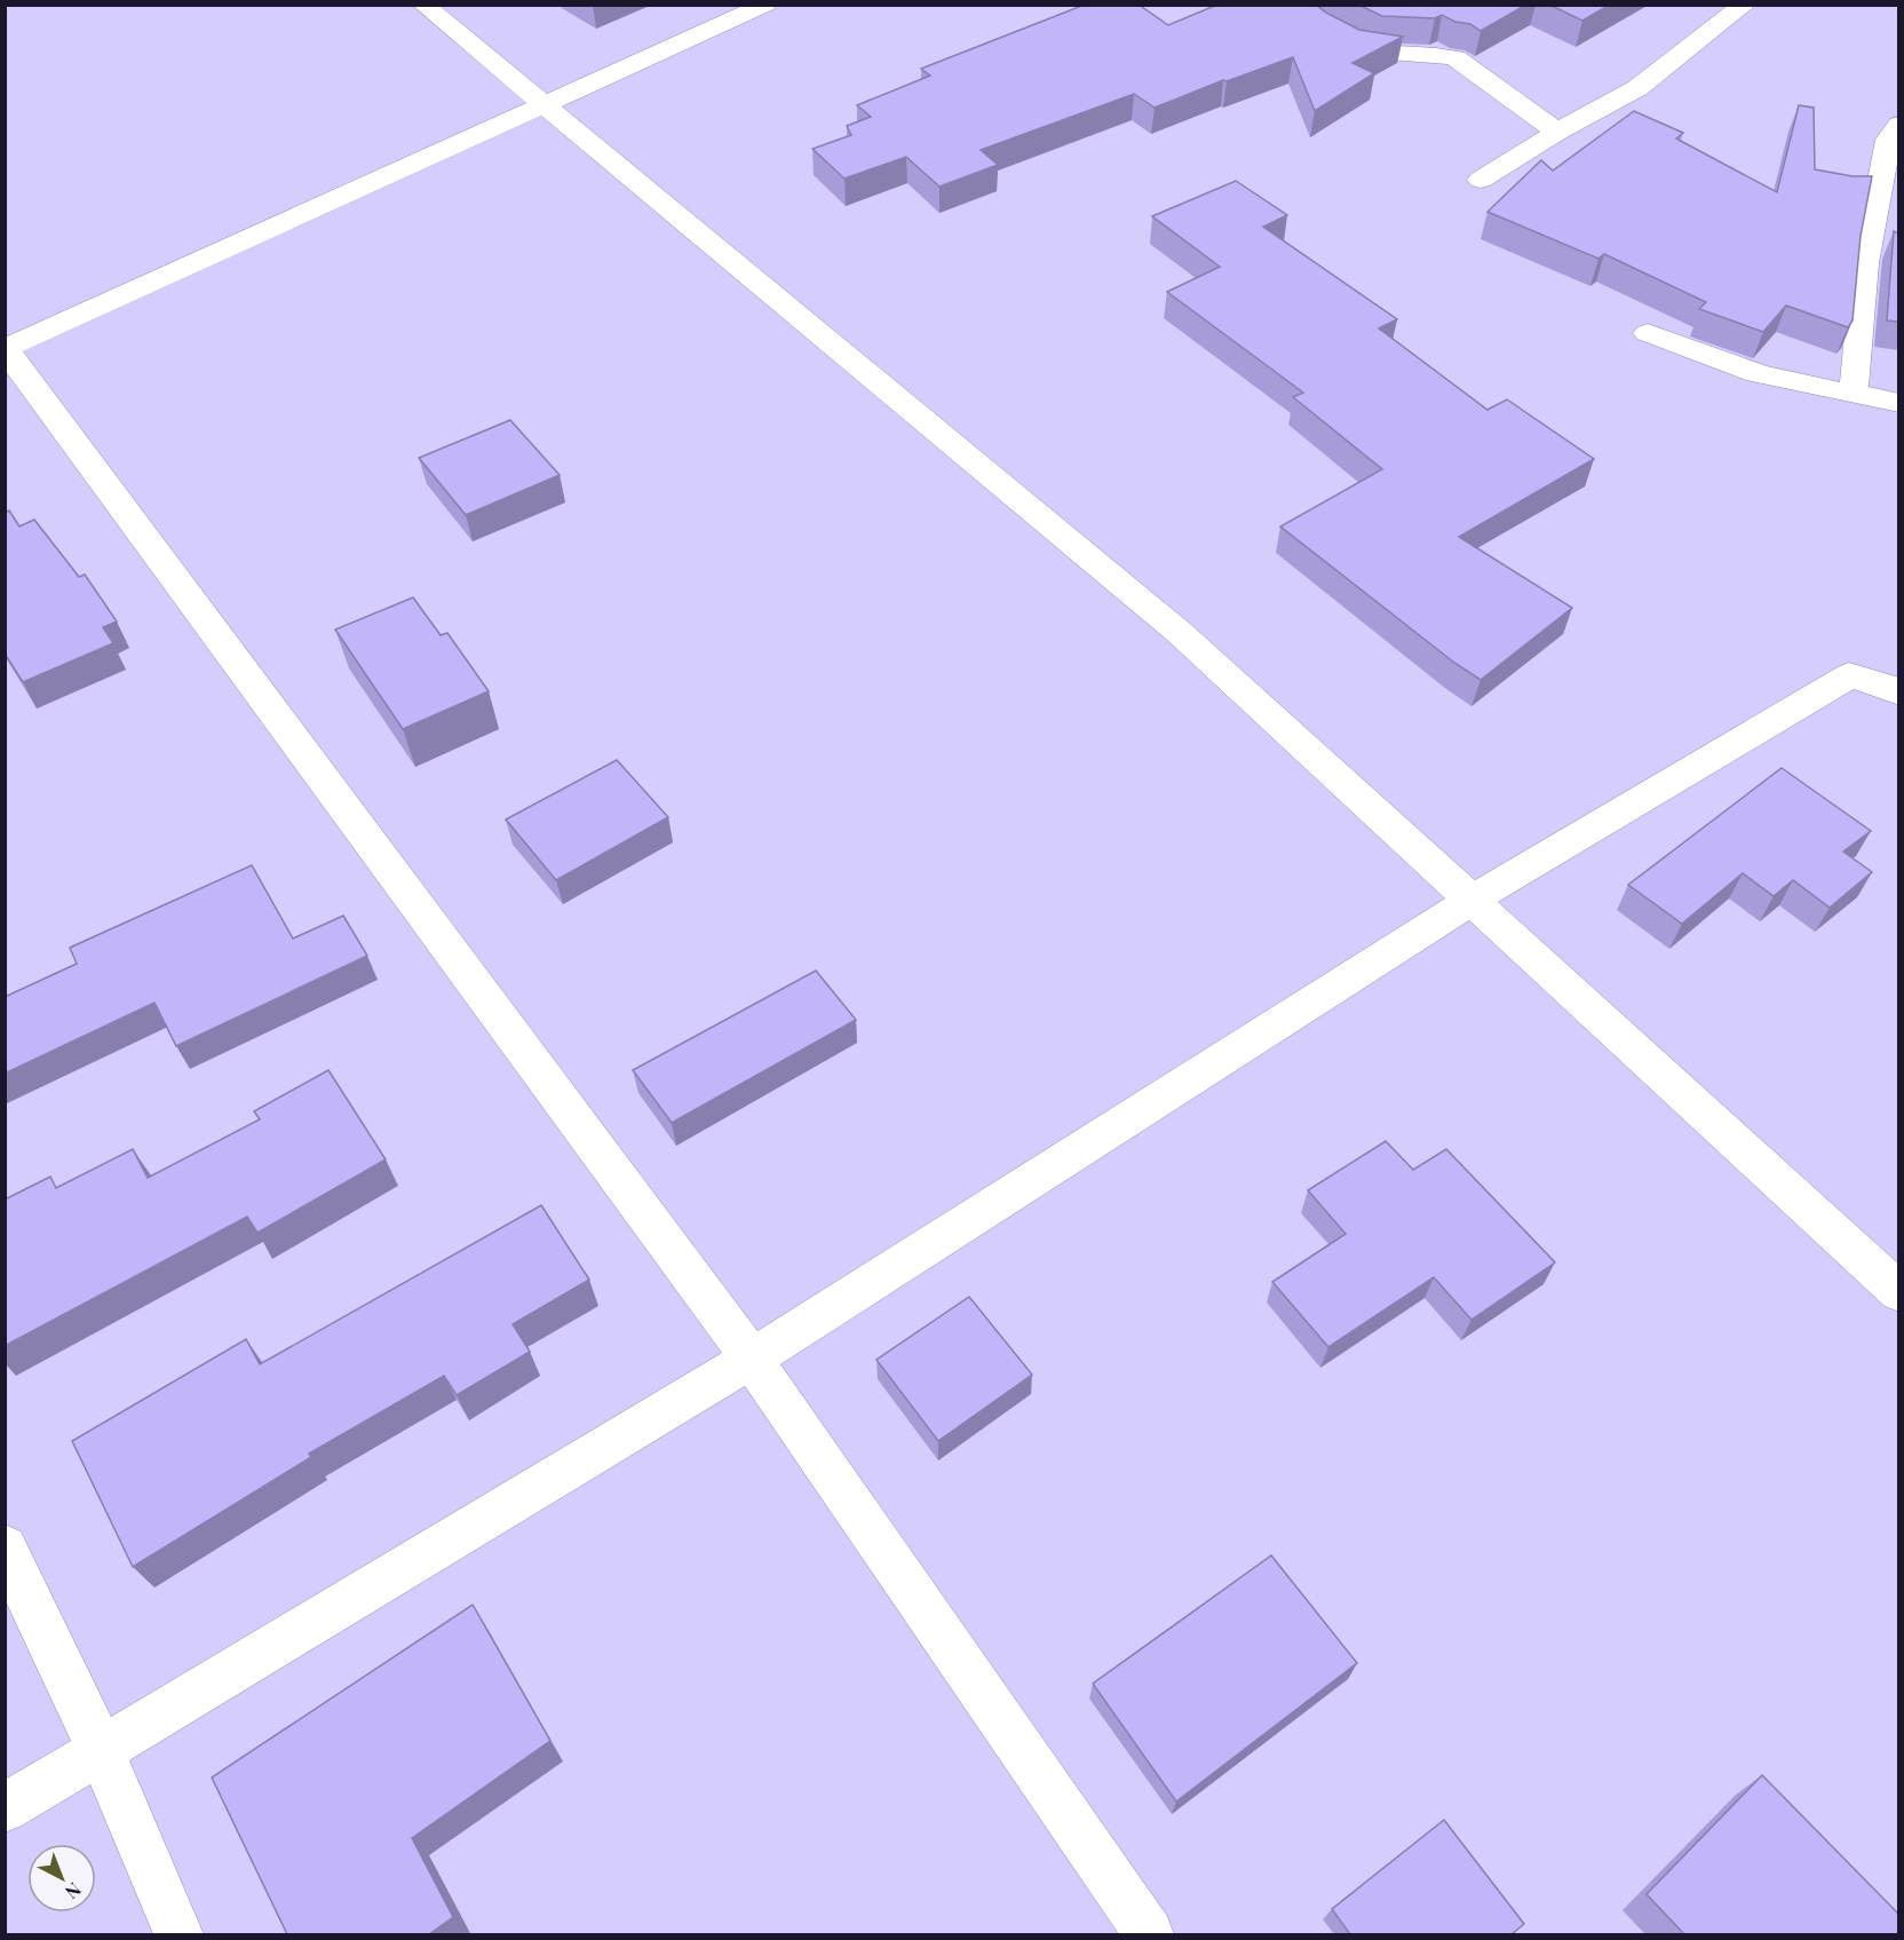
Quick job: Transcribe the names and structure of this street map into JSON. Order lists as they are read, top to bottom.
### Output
{
  "north": "bottom right"
}
